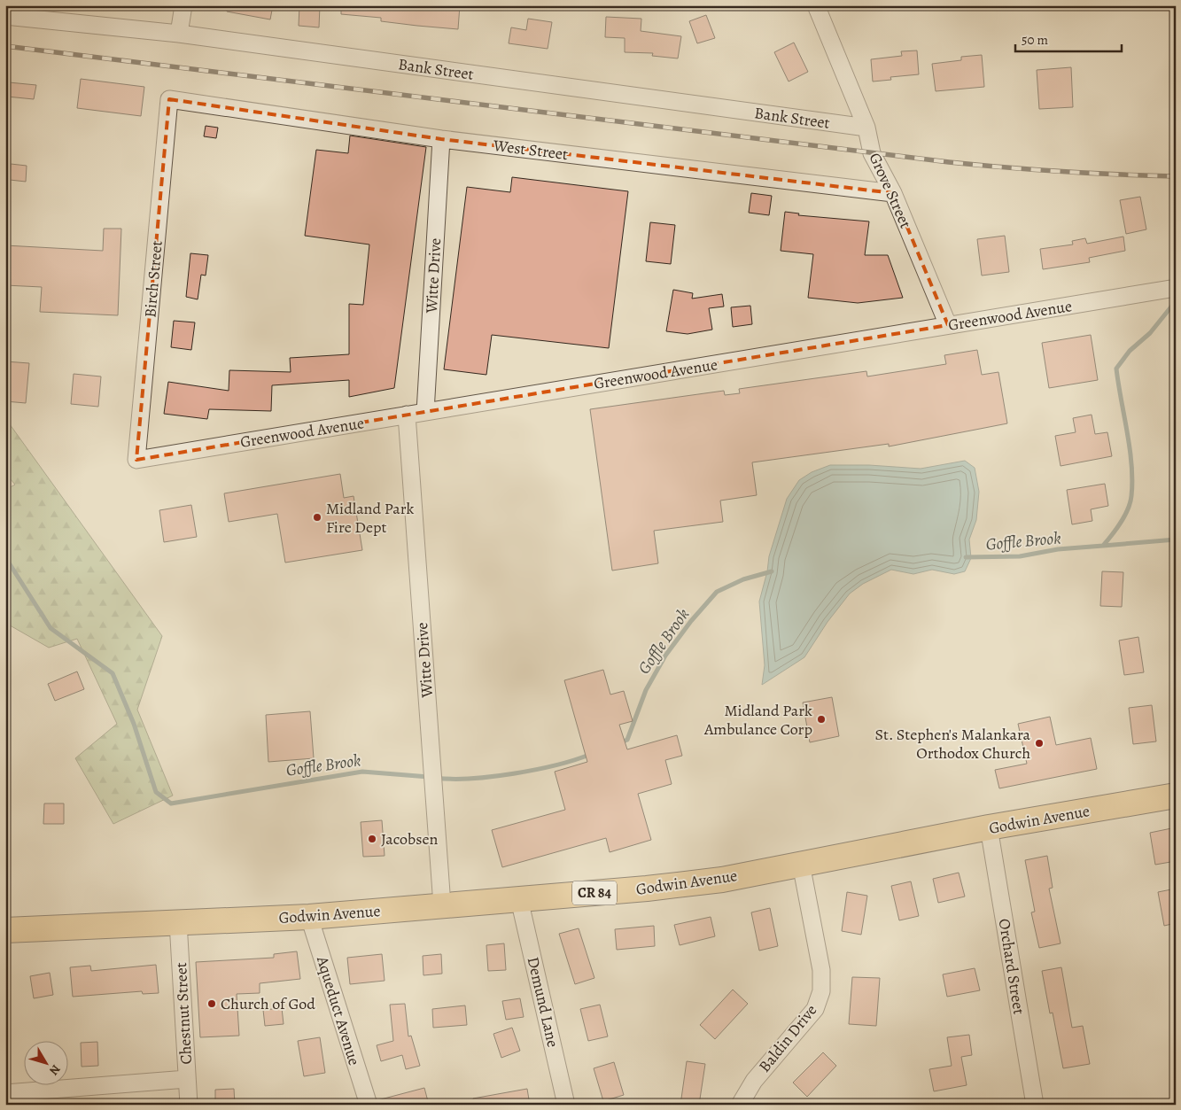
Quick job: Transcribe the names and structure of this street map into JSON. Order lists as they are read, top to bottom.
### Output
{
  "streets": {
    "main road": ["Godwin Avenue", "CR 84"],
    "street": [
      "Bank Street",
      "West Street",
      "Grove Street",
      "Witte Drive",
      "Birch Street",
      "Greenwood Avenue",
      "Orchard Street",
      "Demund Lane",
      "Aqueduct Avenue",
      "Chestnut Street",
      "Baldin Drive"
    ]
  },
  "crossings": [
    ["Bank Street", "Grove Street"],
    ["West Street", "Grove Street"],
    ["West Street", "Witte Drive"],
    ["West Street", "Birch Street"],
    ["Grove Street", "Greenwood Avenue"],
    ["Witte Drive", "Greenwood Avenue"],
    ["Witte Drive", "Godwin Avenue"],
    ["Birch Street", "Greenwood Avenue"],
    ["Godwin Avenue", "Orchard Street"],
    ["Godwin Avenue", "Demund Lane"],
    ["Godwin Avenue", "Aqueduct Avenue"],
    ["Godwin Avenue", "Chestnut Street"],
    ["Godwin Avenue", "Baldin Drive"]
  ],
  "water": ["Goffle Brook"],
  "places": [
    "Midland Park Fire Dept",
    "Midland Park Ambulance Corp",
    "St. Stephen's Malankara Orthodox Church",
    "Jacobsen",
    "Church of God"
  ],
  "scale_bar": "50 m",
  "north": "bottom right"
}
